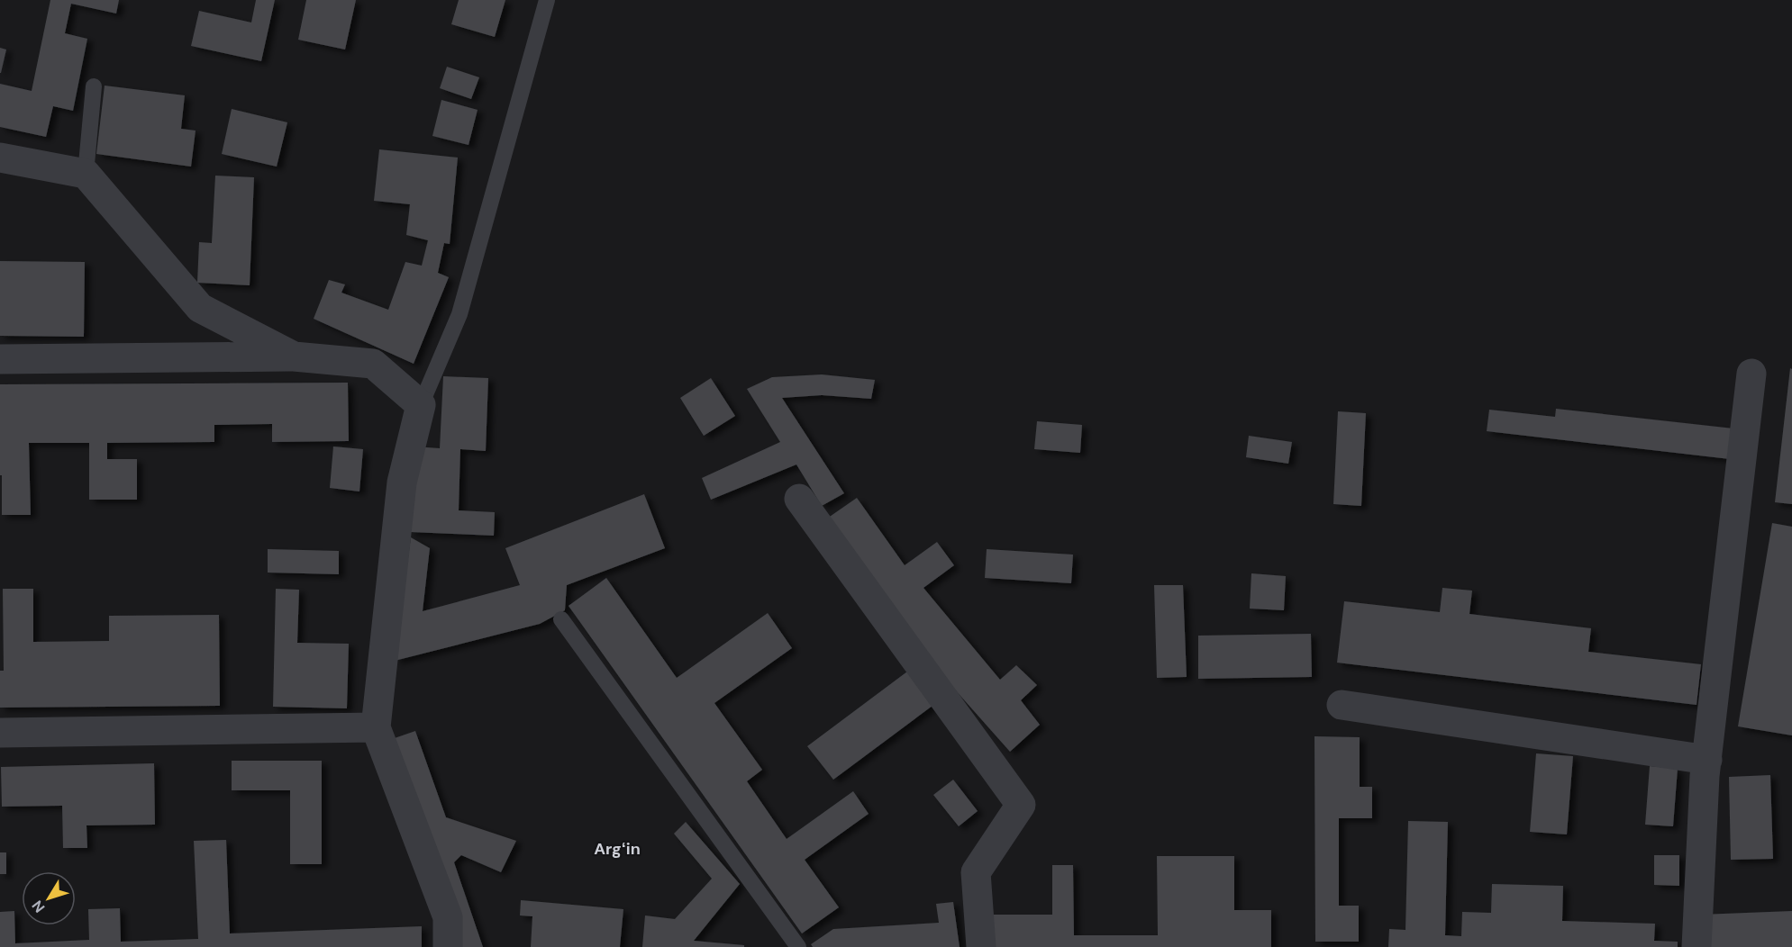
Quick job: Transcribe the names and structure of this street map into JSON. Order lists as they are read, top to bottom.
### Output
{
  "districts": ["Argʻin"],
  "north": "bottom left"
}
